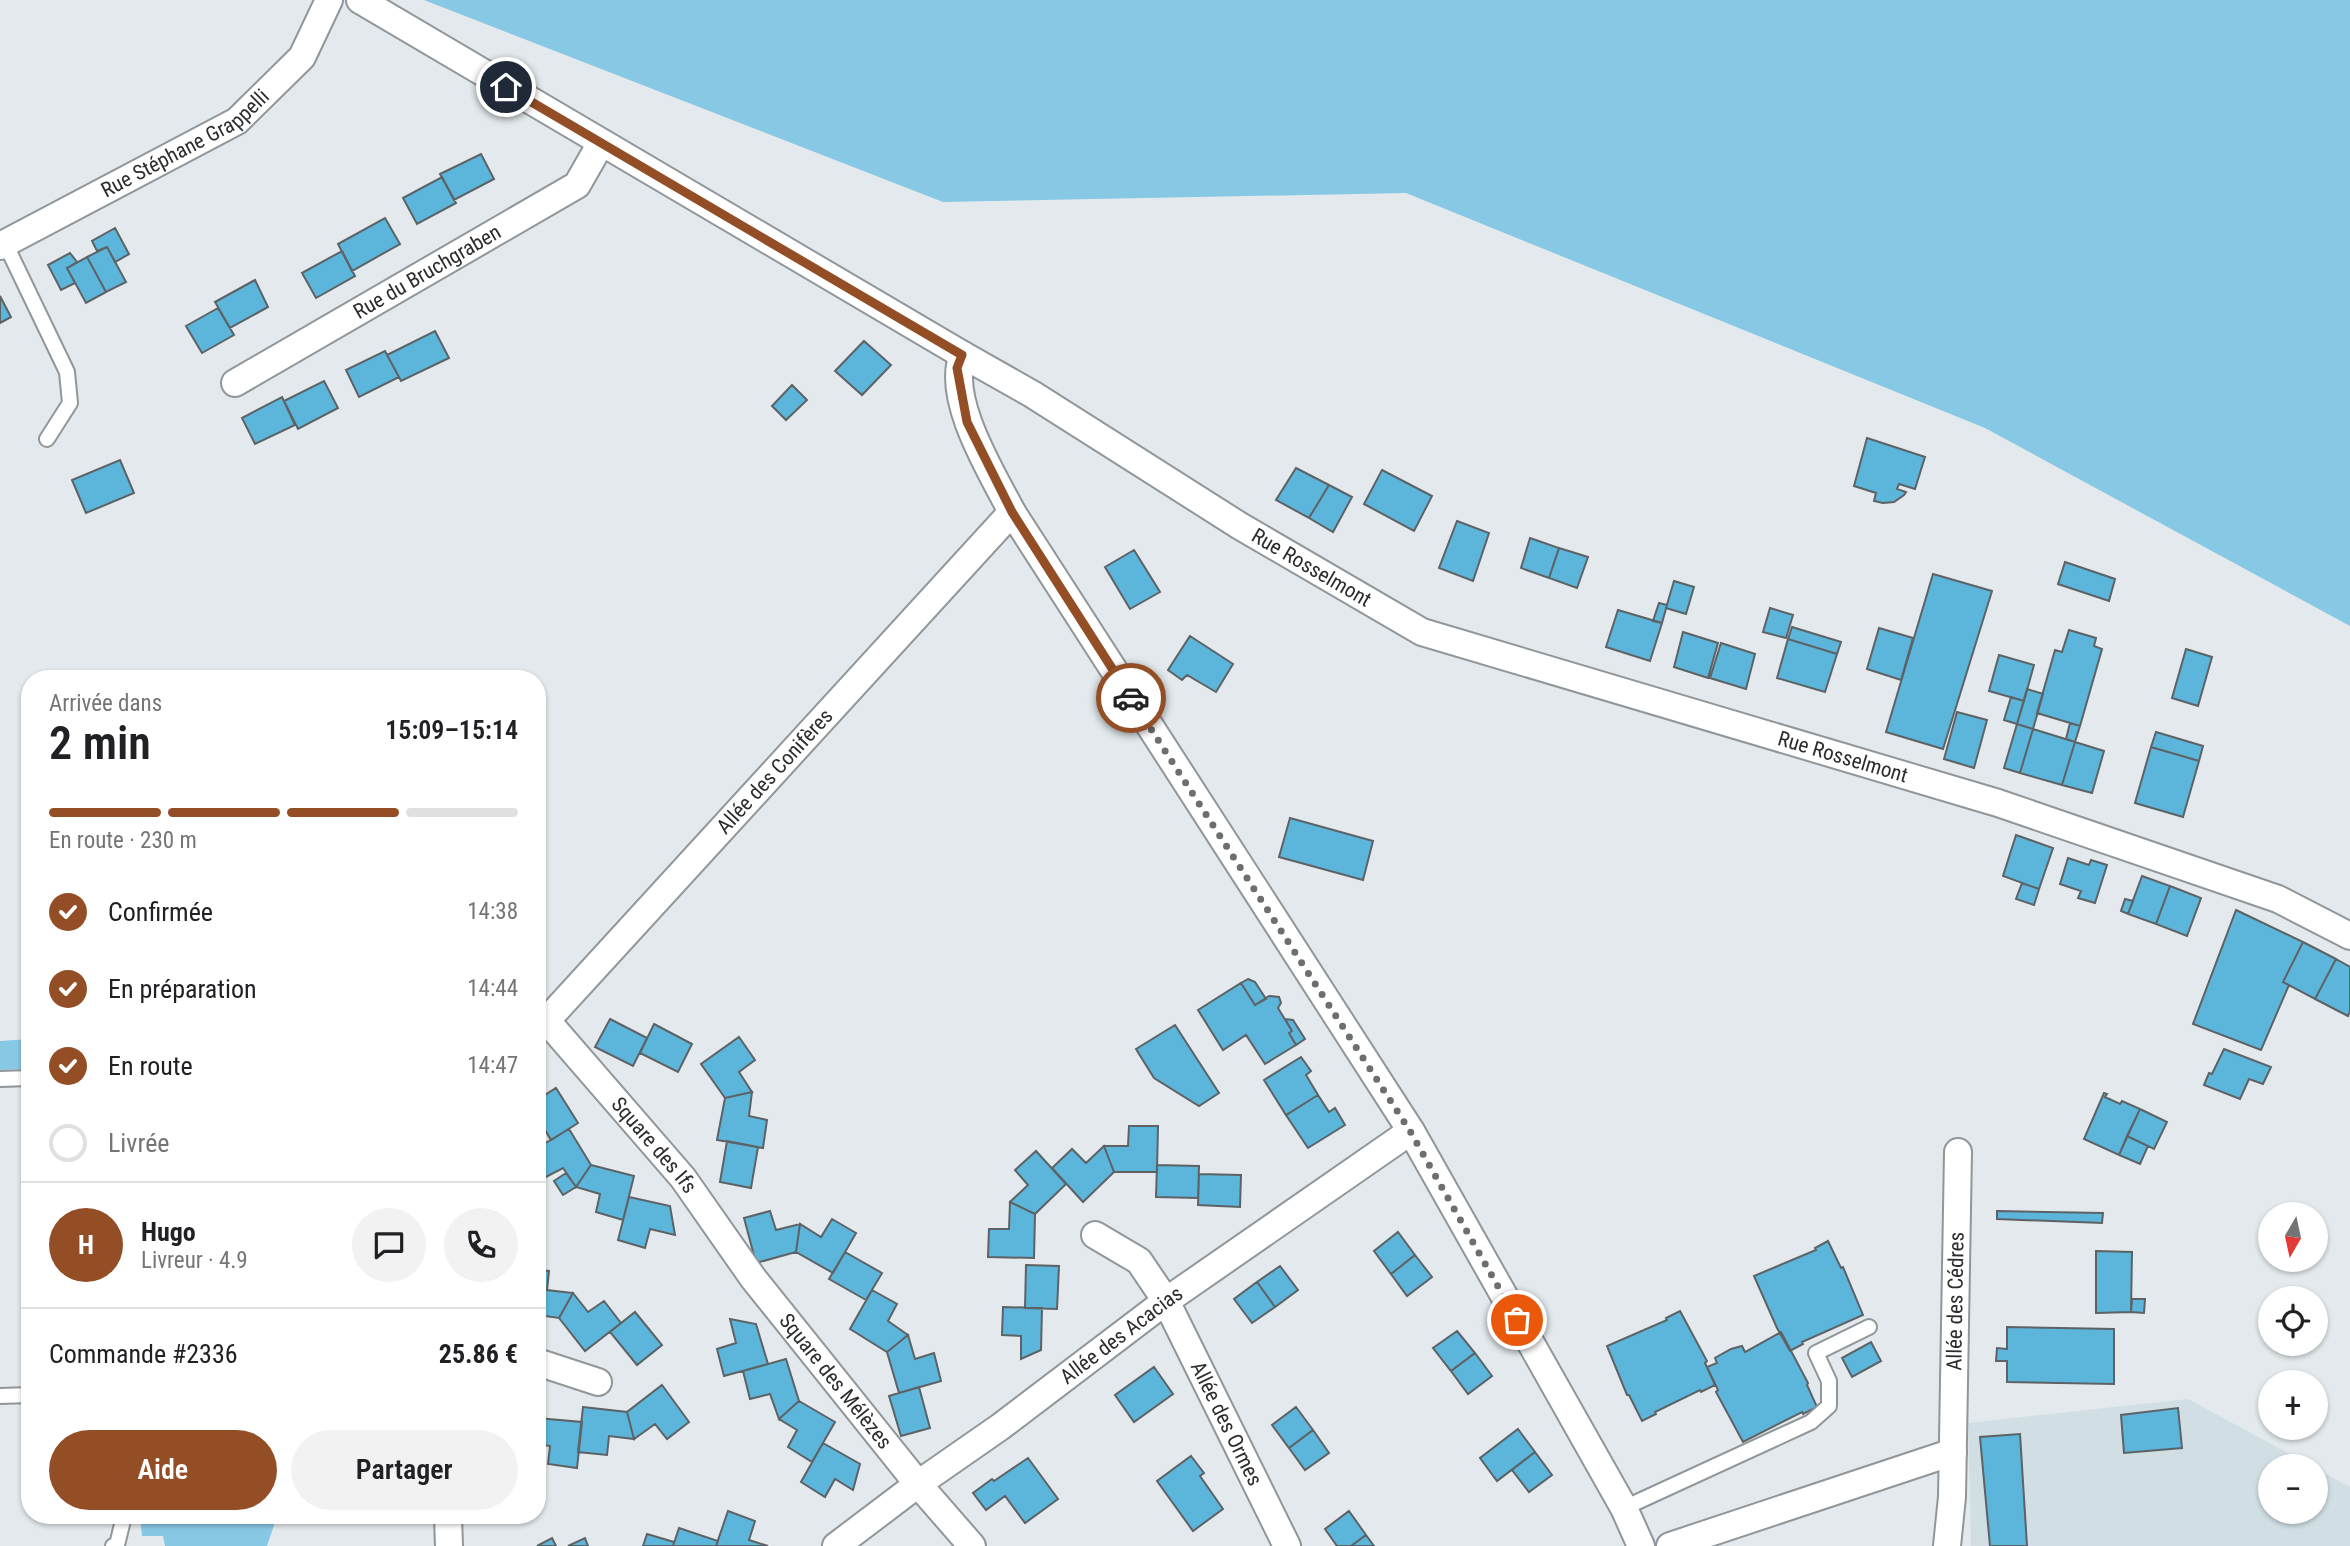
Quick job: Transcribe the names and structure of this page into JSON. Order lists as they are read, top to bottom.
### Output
{
  "streets": {
    "street": [
      "Rue Stéphane Grappelli",
      "Rue du Bruchgraben",
      "Rue Rosselmont",
      "Allée des Conifères",
      "Square des Ifs",
      "Allée des Cédres",
      "Allée des Acacias",
      "Square des Mélèzes",
      "Allée des Ormes"
    ]
  },
  "crossings": [
    ["Rue du Bruchgraben", "Rue Rosselmont"],
    ["Square des Ifs", "Square des Mélèzes"],
    ["Allée des Acacias", "Square des Mélèzes"],
    ["Allée des Acacias", "Allée des Ormes"]
  ],
  "north": "bottom",
  "page": {
    "heading": ["2 min", "Arrivée dans", "15:09–15:14"],
    "panel": [
      "Hugo",
      "Livreur · 4.9",
      "Commande #2336",
      "25.86 €"
    ],
    "bar": "En route · 230 m",
    "list": [
      ["Confirmée", "14:38"],
      ["En préparation", "14:44"],
      ["En route", "14:47"],
      "Livrée"
    ],
    "map_buttons": ["+", "−"],
    "round": "H",
    "buttons": ["Aide", "Partager"]
  }
}
